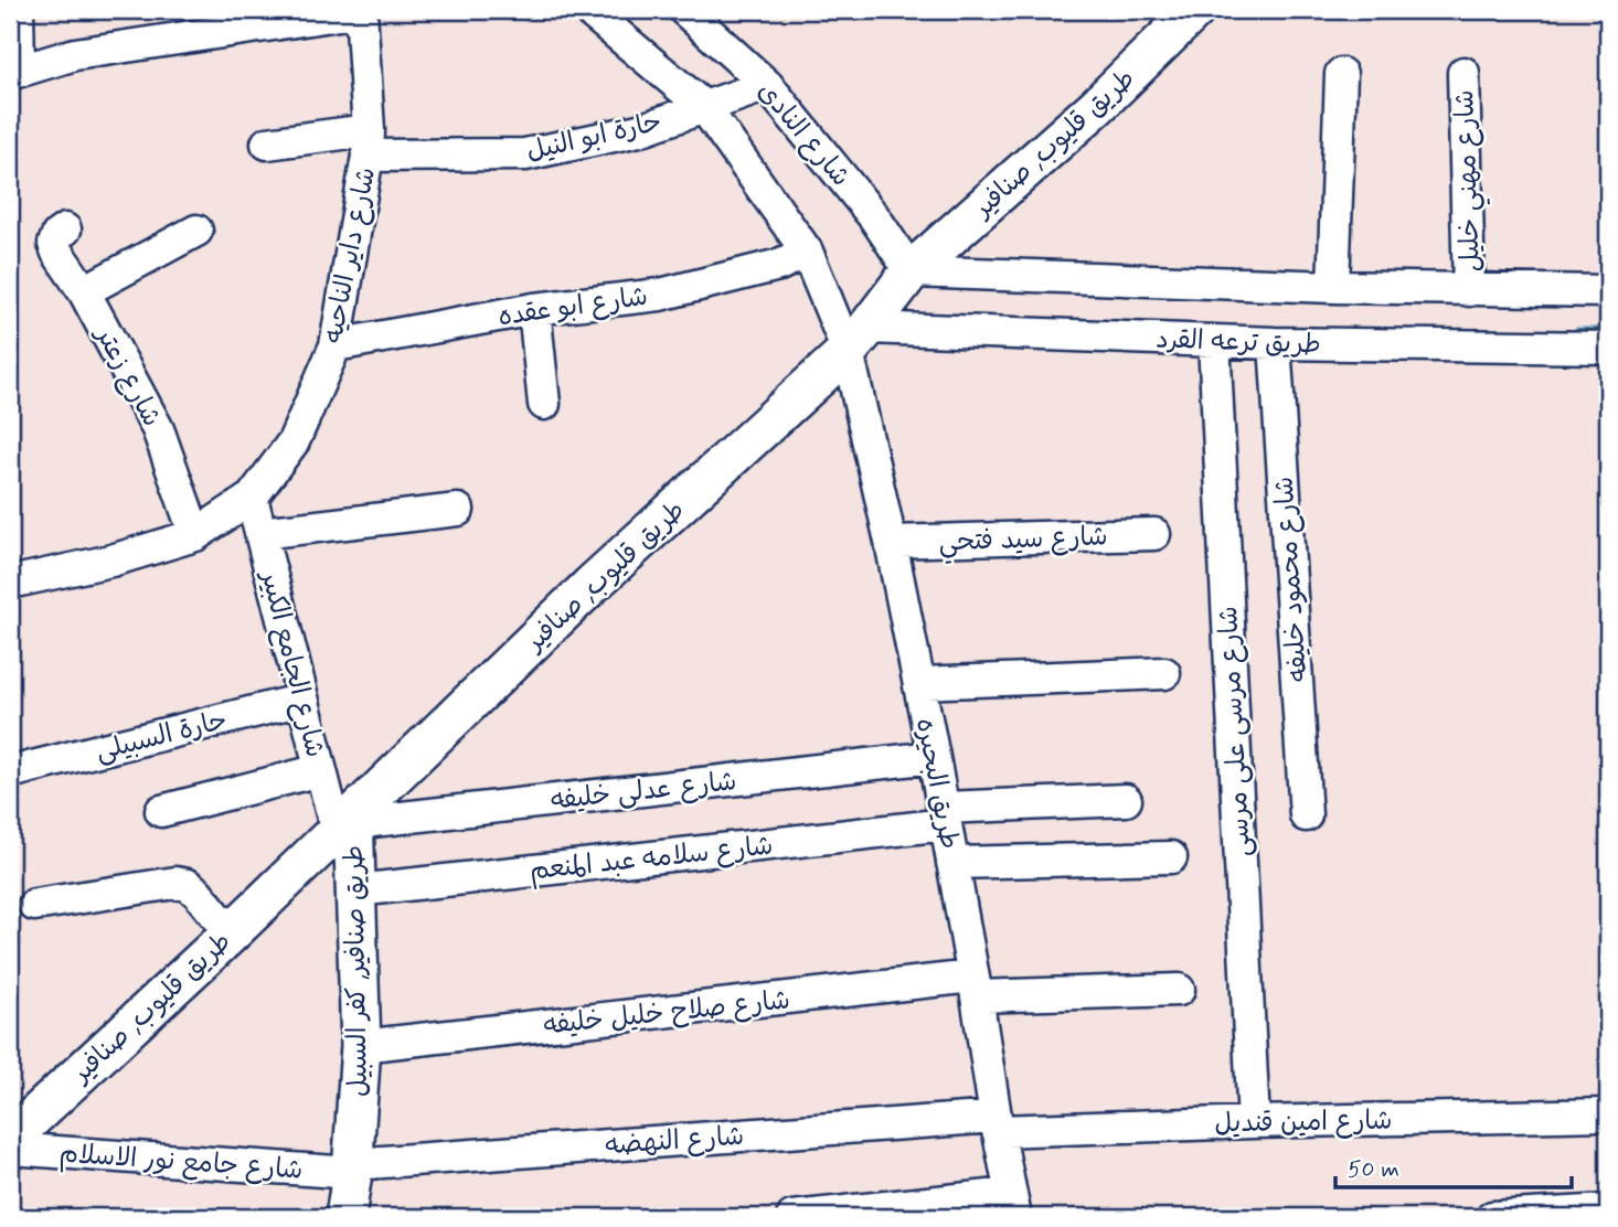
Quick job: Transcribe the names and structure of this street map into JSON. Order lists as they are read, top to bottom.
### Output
{
  "streets": {
    "street": [
      "شارع النادى",
      "حارة ابو النيل",
      "طريق قليوب, صنافير",
      "شارع مهني خليل",
      "شارع داير الناحيه",
      "شارع ابو عقده",
      "طريق ترعه القرد",
      "شارع زعتر",
      "شارع سيد فتحي",
      "شارع محمود خليفه",
      "شارع الجامع الكبير",
      "شارع مرسى على مرسى",
      "حارة السبيلى",
      "طريق البحيره",
      "شارع عدلى خليفه",
      "شارع سلامه عبد المنعم",
      "طريق صنافير, كفر السبيل",
      "شارع صلاح خليل خليفه",
      "شارع امين قنديل",
      "شارع النهضه",
      "شارع جامع نور الاسلام"
    ]
  },
  "crossings": [
    ["شارع النادى", "حارة ابو النيل"],
    ["شارع النادى", "طريق قليوب, صنافير"],
    ["حارة ابو النيل", "شارع داير الناحيه"],
    ["حارة ابو النيل", "طريق البحيره"],
    ["طريق قليوب, صنافير", "طريق ترعه القرد"],
    ["طريق قليوب, صنافير", "شارع الجامع الكبير"],
    ["طريق قليوب, صنافير", "طريق البحيره"],
    ["طريق قليوب, صنافير", "شارع عدلى خليفه"],
    ["طريق قليوب, صنافير", "طريق صنافير, كفر السبيل"],
    ["شارع داير الناحيه", "شارع ابو عقده"],
    ["شارع داير الناحيه", "شارع زعتر"],
    ["شارع داير الناحيه", "شارع الجامع الكبير"],
    ["شارع ابو عقده", "طريق البحيره"],
    ["طريق ترعه القرد", "شارع محمود خليفه"],
    ["طريق ترعه القرد", "شارع مرسى على مرسى"],
    ["طريق ترعه القرد", "طريق البحيره"],
    ["شارع سيد فتحي", "طريق البحيره"],
    ["شارع الجامع الكبير", "حارة السبيلى"],
    ["شارع الجامع الكبير", "شارع عدلى خليفه"],
    ["شارع الجامع الكبير", "طريق صنافير, كفر السبيل"],
    ["شارع مرسى على مرسى", "شارع امين قنديل"],
    ["طريق البحيره", "شارع عدلى خليفه"],
    ["طريق البحيره", "شارع سلامه عبد المنعم"],
    ["طريق البحيره", "شارع صلاح خليل خليفه"],
    ["طريق البحيره", "شارع امين قنديل"],
    ["طريق البحيره", "شارع النهضه"],
    ["شارع عدلى خليفه", "طريق صنافير, كفر السبيل"],
    ["شارع سلامه عبد المنعم", "طريق صنافير, كفر السبيل"],
    ["طريق صنافير, كفر السبيل", "شارع صلاح خليل خليفه"],
    ["طريق صنافير, كفر السبيل", "شارع النهضه"],
    ["طريق صنافير, كفر السبيل", "شارع جامع نور الاسلام"],
    ["شارع امين قنديل", "شارع النهضه"],
    ["شارع النهضه", "شارع جامع نور الاسلام"]
  ],
  "scale_bar": "50 m"
}
